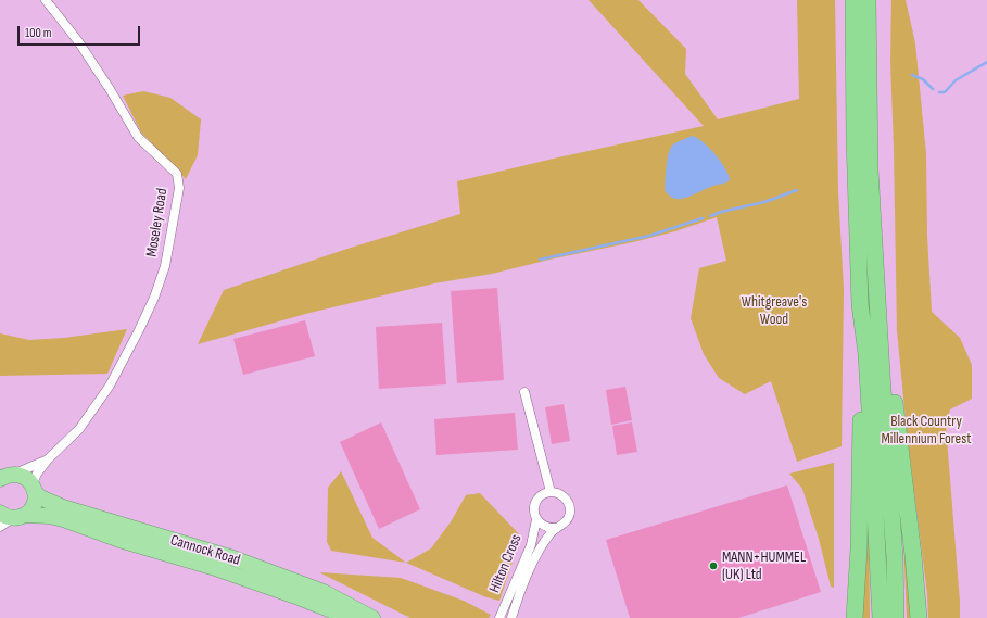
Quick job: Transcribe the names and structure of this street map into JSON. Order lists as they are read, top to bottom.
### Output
{
  "streets": {
    "highway": ["Cannock Road"],
    "street": ["Moseley Road", "Hilton Cross"]
  },
  "crossings": [
    ["Moseley Road", "Cannock Road"]
  ],
  "parks": ["Whitgreave's Wood", "Black Country Millennium Forest"],
  "places": ["MANN+HUMMEL (UK) Ltd"],
  "scale_bar": "100 m"
}
